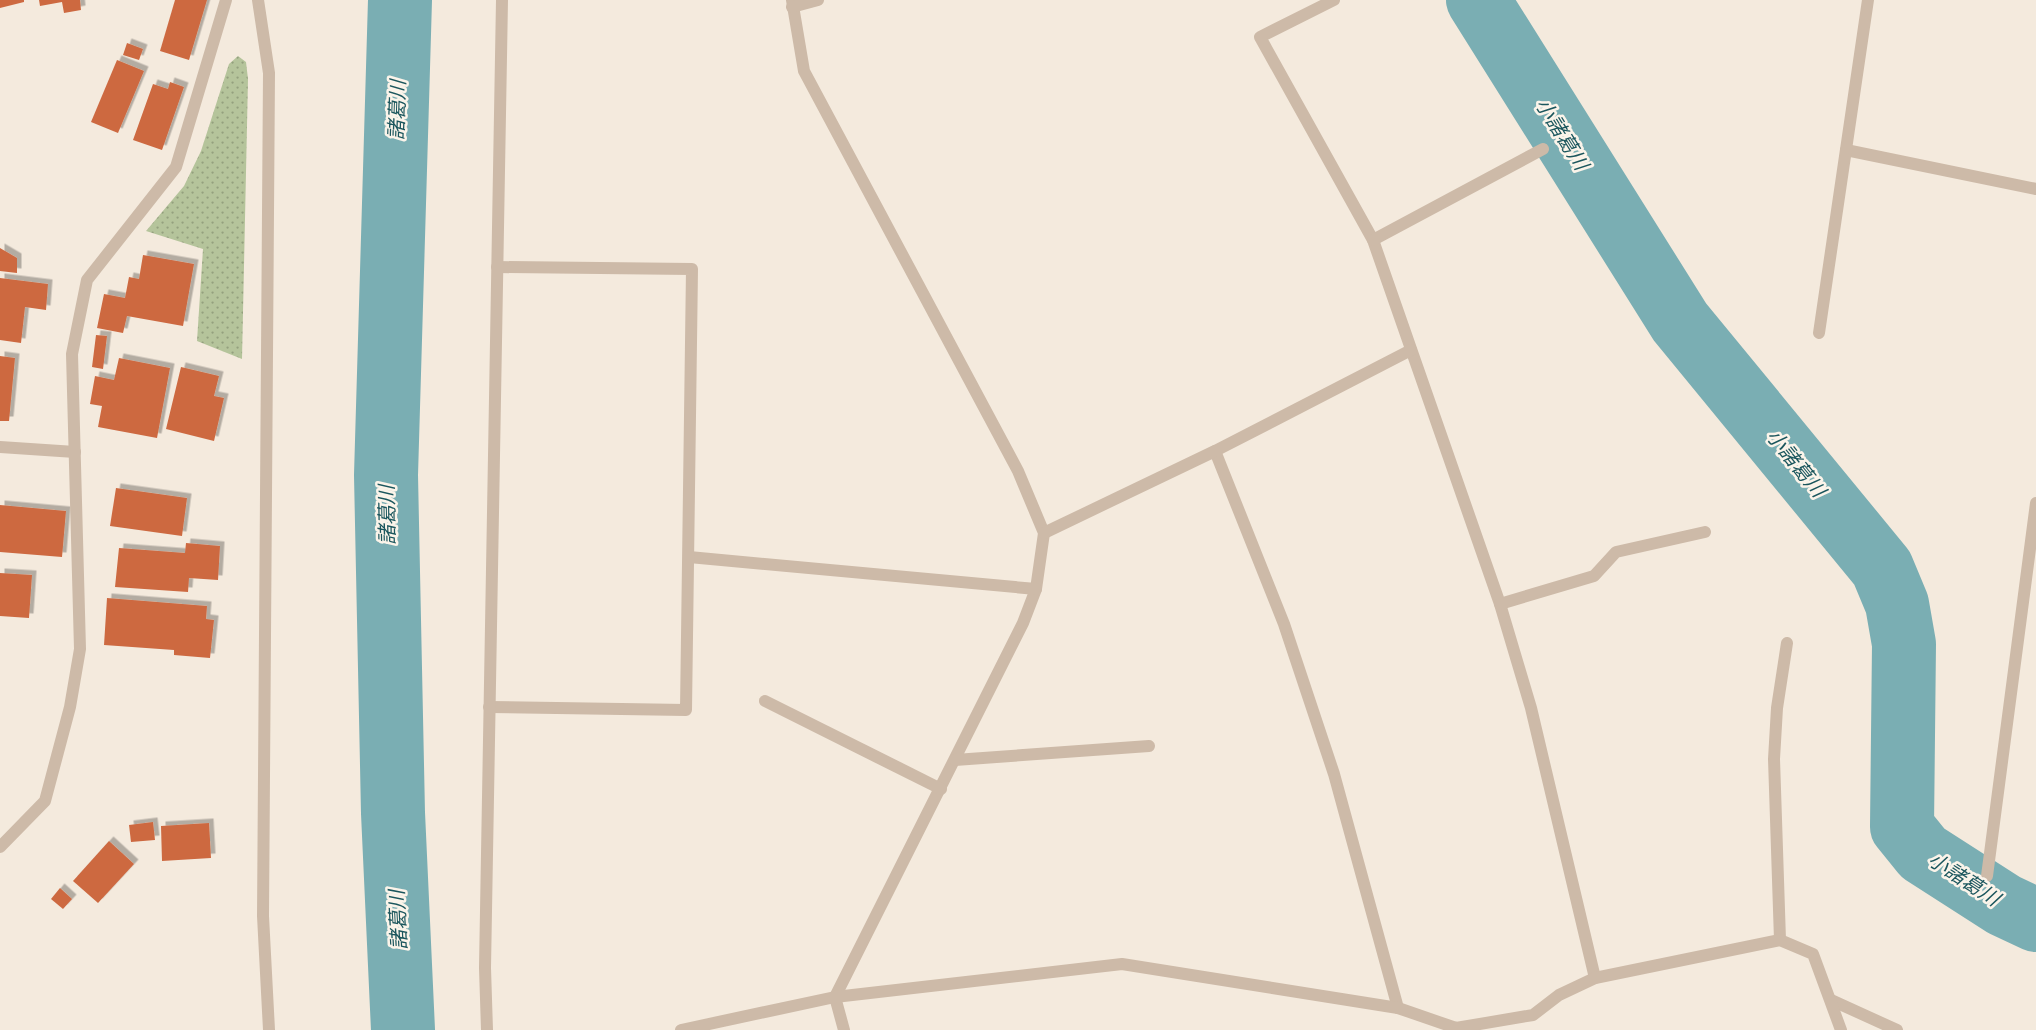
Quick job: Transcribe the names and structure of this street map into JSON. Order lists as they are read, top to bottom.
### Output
{
  "water": ["諸葛川", "小諸葛川"]
}
